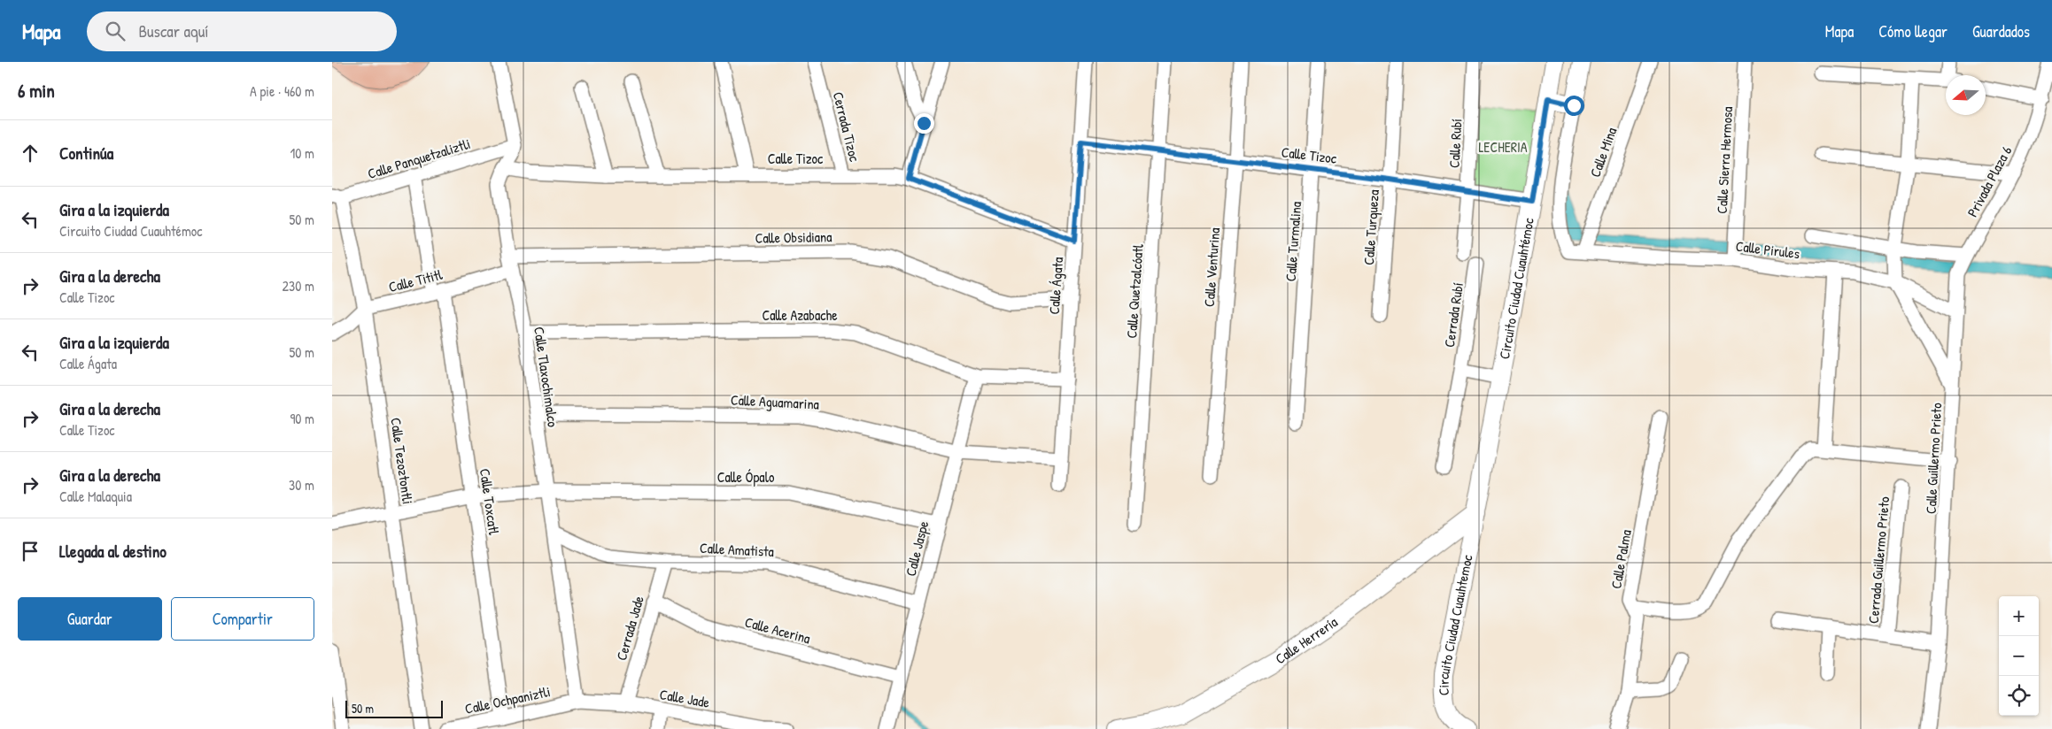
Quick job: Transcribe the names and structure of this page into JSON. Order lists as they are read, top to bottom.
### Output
{
  "streets": {
    "main road": ["Circuito Ciudad Cuauhtémoc", "Circuito Ciudad Cuauhtemoc", "Calle Herrería"],
    "street": [
      "Cerrada Tizoc",
      "Calle Rubí",
      "Calle Mina",
      "Calle Tizoc",
      "Calle Panquetzaliztli",
      "Calle Sierra Hermosa",
      "Privada Plaza 6",
      "Calle Turqueza",
      "Calle Obsidiana",
      "Calle Turmalina",
      "Calle Pirules",
      "Calle Venturina",
      "Calle Tititl",
      "Calle Ágata",
      "Calle Quetzalcóatl",
      "Calle Azabache",
      "Cerrada Rubí",
      "Calle Tlaxochimalco",
      "Calle Aguamarina",
      "Calle Guillermo Prieto",
      "Calle Tezoztontli",
      "Calle Ópalo",
      "Calle Toxcatl",
      "Calle Jaspe",
      "Calle Amatista",
      "Calle Palma",
      "Cerrada Guillermo Prieto",
      "Cerrada Jade",
      "Calle Acerina",
      "Calle Jade",
      "Calle Ochpaniztli"
    ]
  },
  "crossings": [
    ["Cerrada Tizoc", "Calle Tizoc"],
    ["Calle Rubí", "Calle Tizoc"],
    ["Calle Mina", "Calle Pirules"],
    ["Calle Tizoc", "Calle Turqueza"],
    ["Calle Tizoc", "Calle Turmalina"],
    ["Calle Tizoc", "Calle Venturina"],
    ["Calle Tizoc", "Calle Ágata"],
    ["Calle Tizoc", "Circuito Ciudad Cuauhtémoc"],
    ["Calle Tizoc", "Calle Quetzalcóatl"],
    ["Calle Tizoc", "Calle Tlaxochimalco"],
    ["Calle Panquetzaliztli", "Calle Tlaxochimalco"],
    ["Calle Panquetzaliztli", "Calle Tezoztontli"],
    ["Calle Panquetzaliztli", "Calle Toxcatl"],
    ["Calle Sierra Hermosa", "Calle Pirules"],
    ["Privada Plaza 6", "Calle Guillermo Prieto"],
    ["Calle Obsidiana", "Calle Tititl"],
    ["Calle Obsidiana", "Calle Ágata"],
    ["Calle Obsidiana", "Calle Tlaxochimalco"],
    ["Calle Pirules", "Calle Guillermo Prieto"],
    ["Calle Tititl", "Calle Tlaxochimalco"],
    ["Calle Tititl", "Calle Tezoztontli"],
    ["Calle Tititl", "Calle Toxcatl"],
    ["Calle Ágata", "Calle Azabache"],
    ["Calle Ágata", "Calle Aguamarina"],
    ["Circuito Ciudad Cuauhtémoc", "Circuito Ciudad Cuauhtemoc"],
    ["Circuito Ciudad Cuauhtémoc", "Calle Herrería"],
    ["Calle Azabache", "Calle Tlaxochimalco"],
    ["Calle Azabache", "Calle Jaspe"],
    ["Calle Tlaxochimalco", "Calle Aguamarina"],
    ["Calle Tlaxochimalco", "Calle Ópalo"],
    ["Calle Tlaxochimalco", "Calle Amatista"],
    ["Calle Tlaxochimalco", "Calle Jade"],
    ["Calle Tlaxochimalco", "Calle Ochpaniztli"],
    ["Calle Aguamarina", "Calle Jaspe"],
    ["Calle Tezoztontli", "Calle Ópalo"],
    ["Calle Ópalo", "Calle Toxcatl"],
    ["Calle Ópalo", "Calle Jaspe"],
    ["Calle Toxcatl", "Calle Ochpaniztli"],
    ["Calle Jaspe", "Calle Amatista"],
    ["Calle Jaspe", "Calle Acerina"],
    ["Calle Amatista", "Cerrada Jade"],
    ["Circuito Ciudad Cuauhtemoc", "Calle Herrería"],
    ["Cerrada Jade", "Calle Acerina"],
    ["Cerrada Jade", "Calle Jade"],
    ["Calle Jade", "Calle Ochpaniztli"]
  ],
  "parks": ["LECHERIA"],
  "scale_bar": "50 m",
  "north": "left",
  "page": {
    "header": "Mapa",
    "search": "Buscar aquí",
    "nav": ["Mapa", "Cómo llegar", "Guardados"],
    "heading": ["6 min", "A pie · 460 m"],
    "list": [
      ["Continúa", "10 m"],
      ["Gira a la izquierda", "Circuito Ciudad Cuauhtémoc", "50 m"],
      ["Gira a la derecha", "Calle Tizoc", "230 m"],
      ["Gira a la izquierda", "Calle Ágata", "50 m"],
      ["Gira a la derecha", "Calle Tizoc", "90 m"],
      ["Gira a la derecha", "Calle Malaquia", "30 m"],
      "Llegada al destino"
    ],
    "buttons": ["Guardar", "Compartir"],
    "map_buttons": ["+", "−"],
    "scale": "50 m"
  }
}
